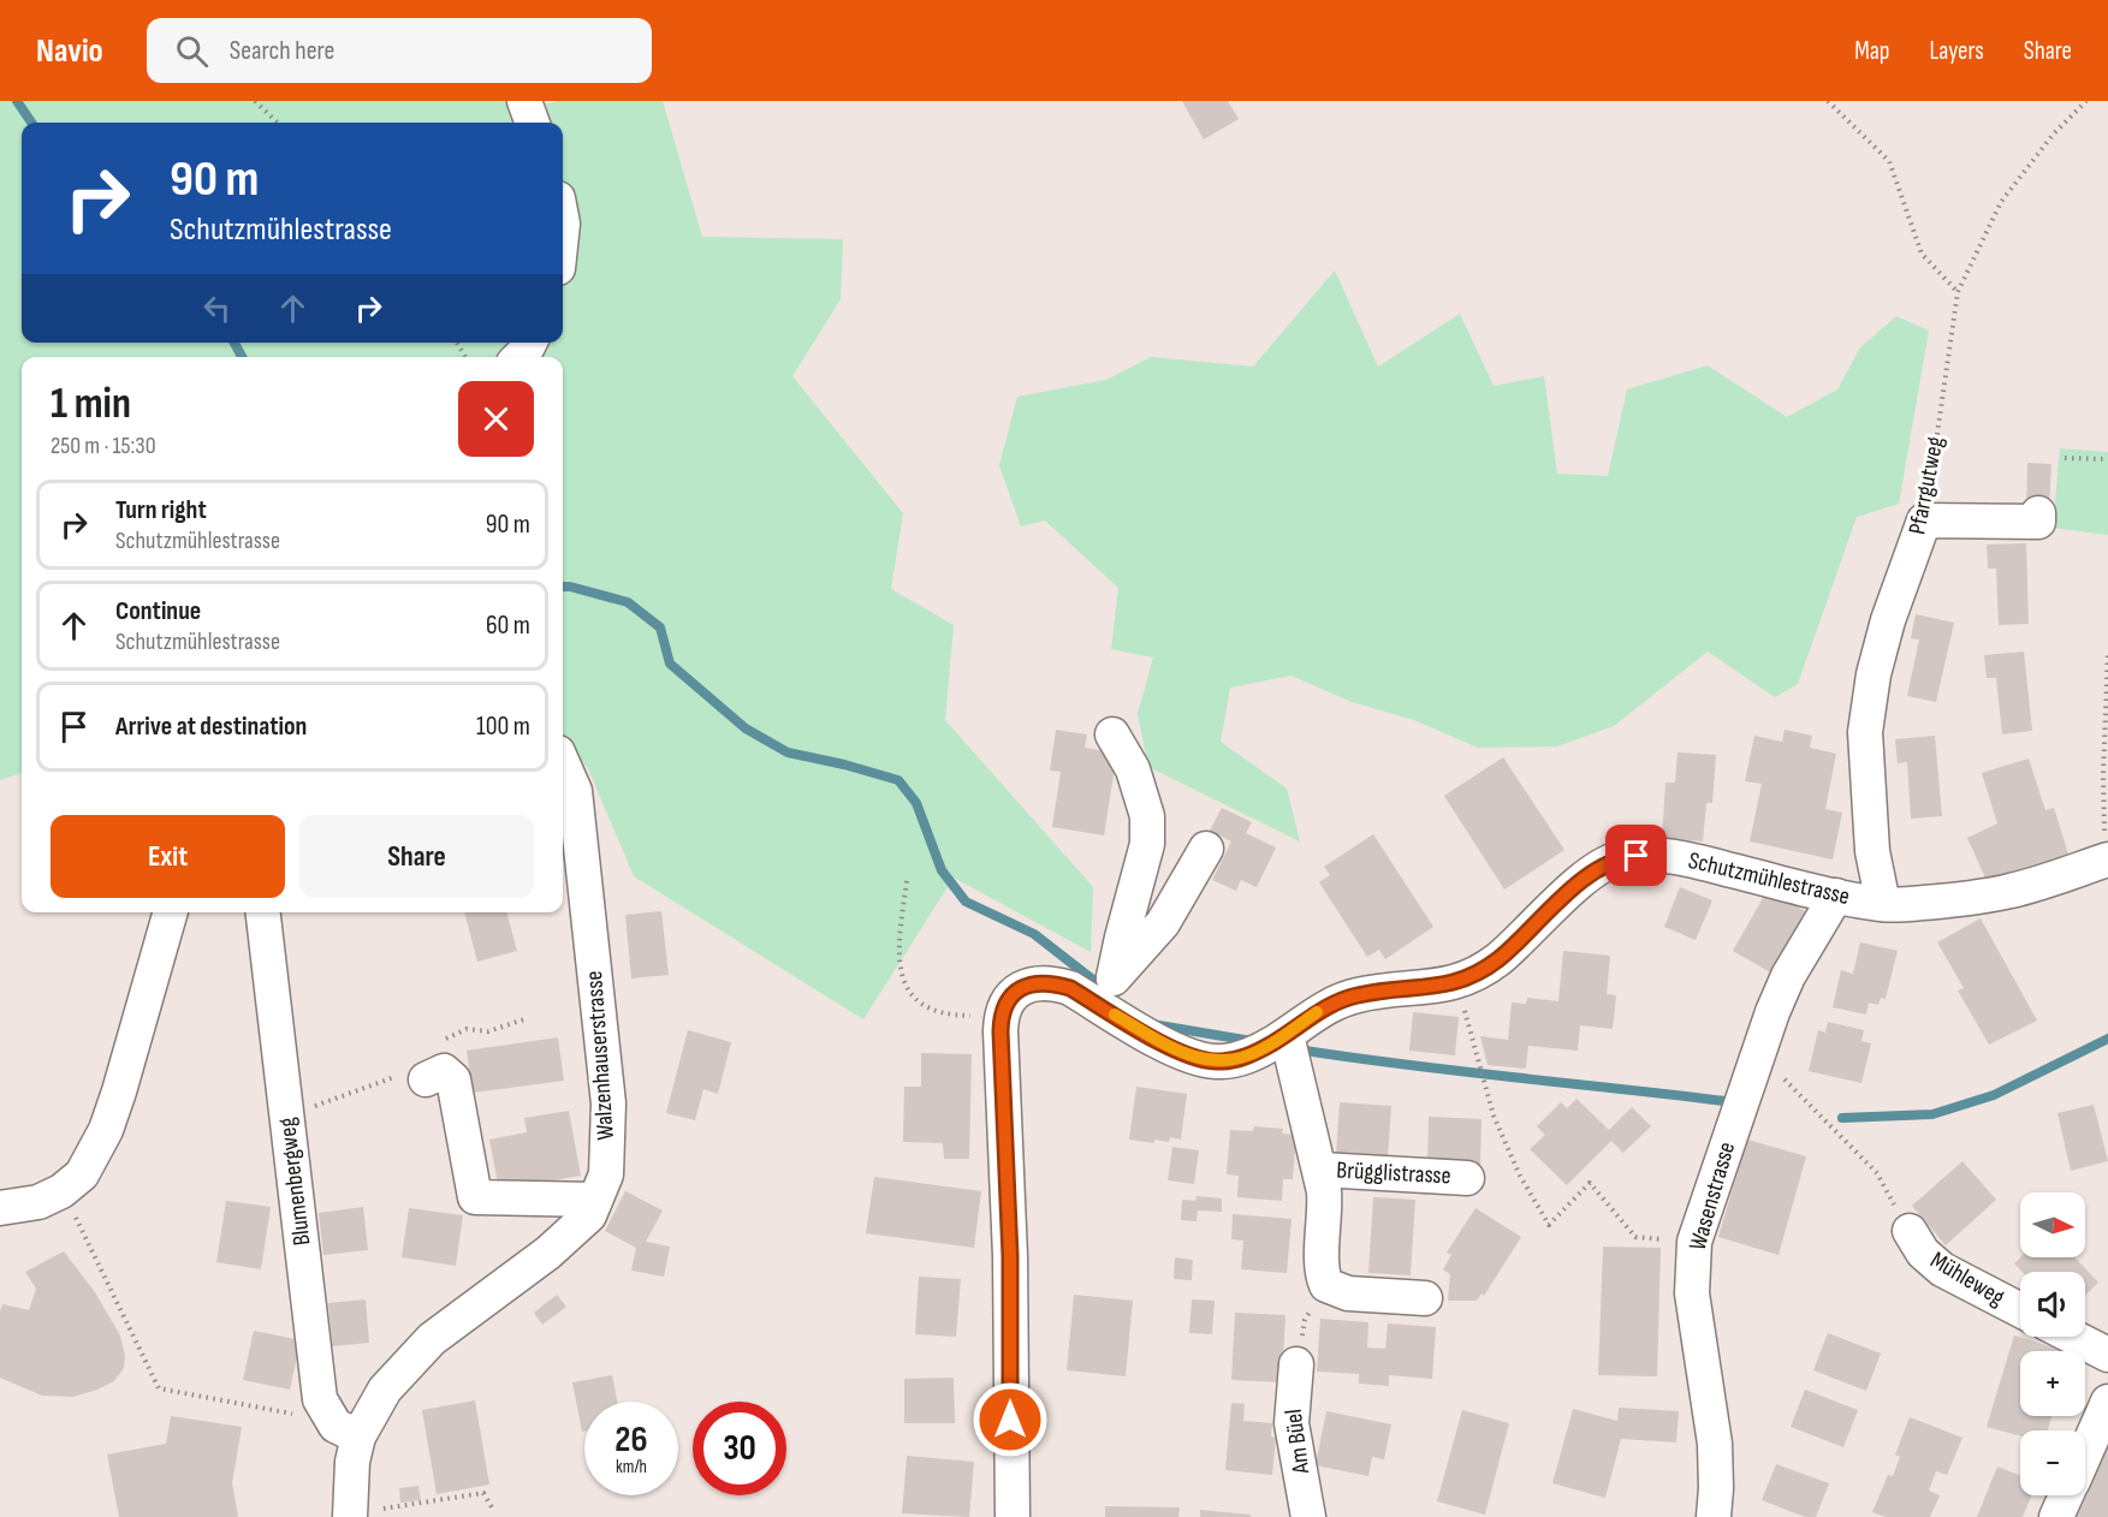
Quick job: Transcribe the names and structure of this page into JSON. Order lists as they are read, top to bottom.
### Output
{
  "streets": {
    "street": [
      "Pfarrgutweg",
      "Schutzmühlestrasse",
      "Walzenhauserstrasse",
      "Brügglistrasse",
      "Blumenbergweg",
      "Wasenstrasse",
      "Mühleweg",
      "Am Büel"
    ]
  },
  "crossings": [
    ["Pfarrgutweg", "Schutzmühlestrasse"],
    ["Schutzmühlestrasse", "Brügglistrasse"],
    ["Schutzmühlestrasse", "Wasenstrasse"],
    ["Walzenhauserstrasse", "Blumenbergweg"]
  ],
  "north": "right",
  "page": {
    "header": "Navio",
    "search": "Search here",
    "nav": ["Map", "Layers", "Share"],
    "turn": ["90 m", "Schutzmühlestrasse"],
    "heading": ["1 min", "250 m · 15:30"],
    "list": [
      {
        "name": "Turn right",
        "note": "Schutzmühlestrasse",
        "value": "90 m"
      },
      {
        "name": "Continue",
        "note": "Schutzmühlestrasse",
        "value": "60 m"
      },
      {
        "name": "Arrive at destination",
        "value": "100 m"
      }
    ],
    "buttons": ["Exit", "Share"],
    "map_buttons": ["+", "−"],
    "speed": "26 km/h",
    "limit": "30"
  }
}
